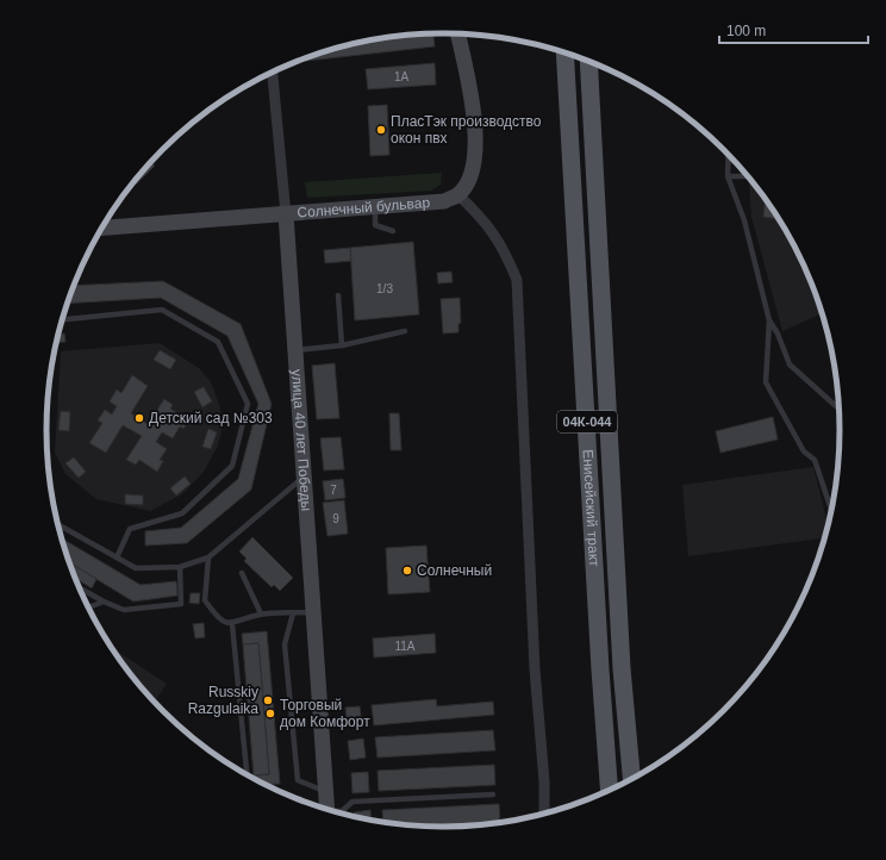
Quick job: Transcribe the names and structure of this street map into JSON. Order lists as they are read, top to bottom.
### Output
{
  "streets": {
    "main road": ["04К-044", "Енисейский тракт"],
    "street": ["Солнечный бульвар", "улица 40 лет Победы"]
  },
  "crossings": [
    ["Солнечный бульвар", "улица 40 лет Победы"]
  ],
  "places": [
    "ПласТэк производство окон пвх",
    "Детский сад №303",
    "Солнечный",
    "Russkiy Razgulaika",
    "Торговый дом Комфорт"
  ],
  "house_numbers": [
    "1А",
    "1/3",
    "7",
    "9",
    "11А"
  ],
  "scale_bar": "100 m"
}
